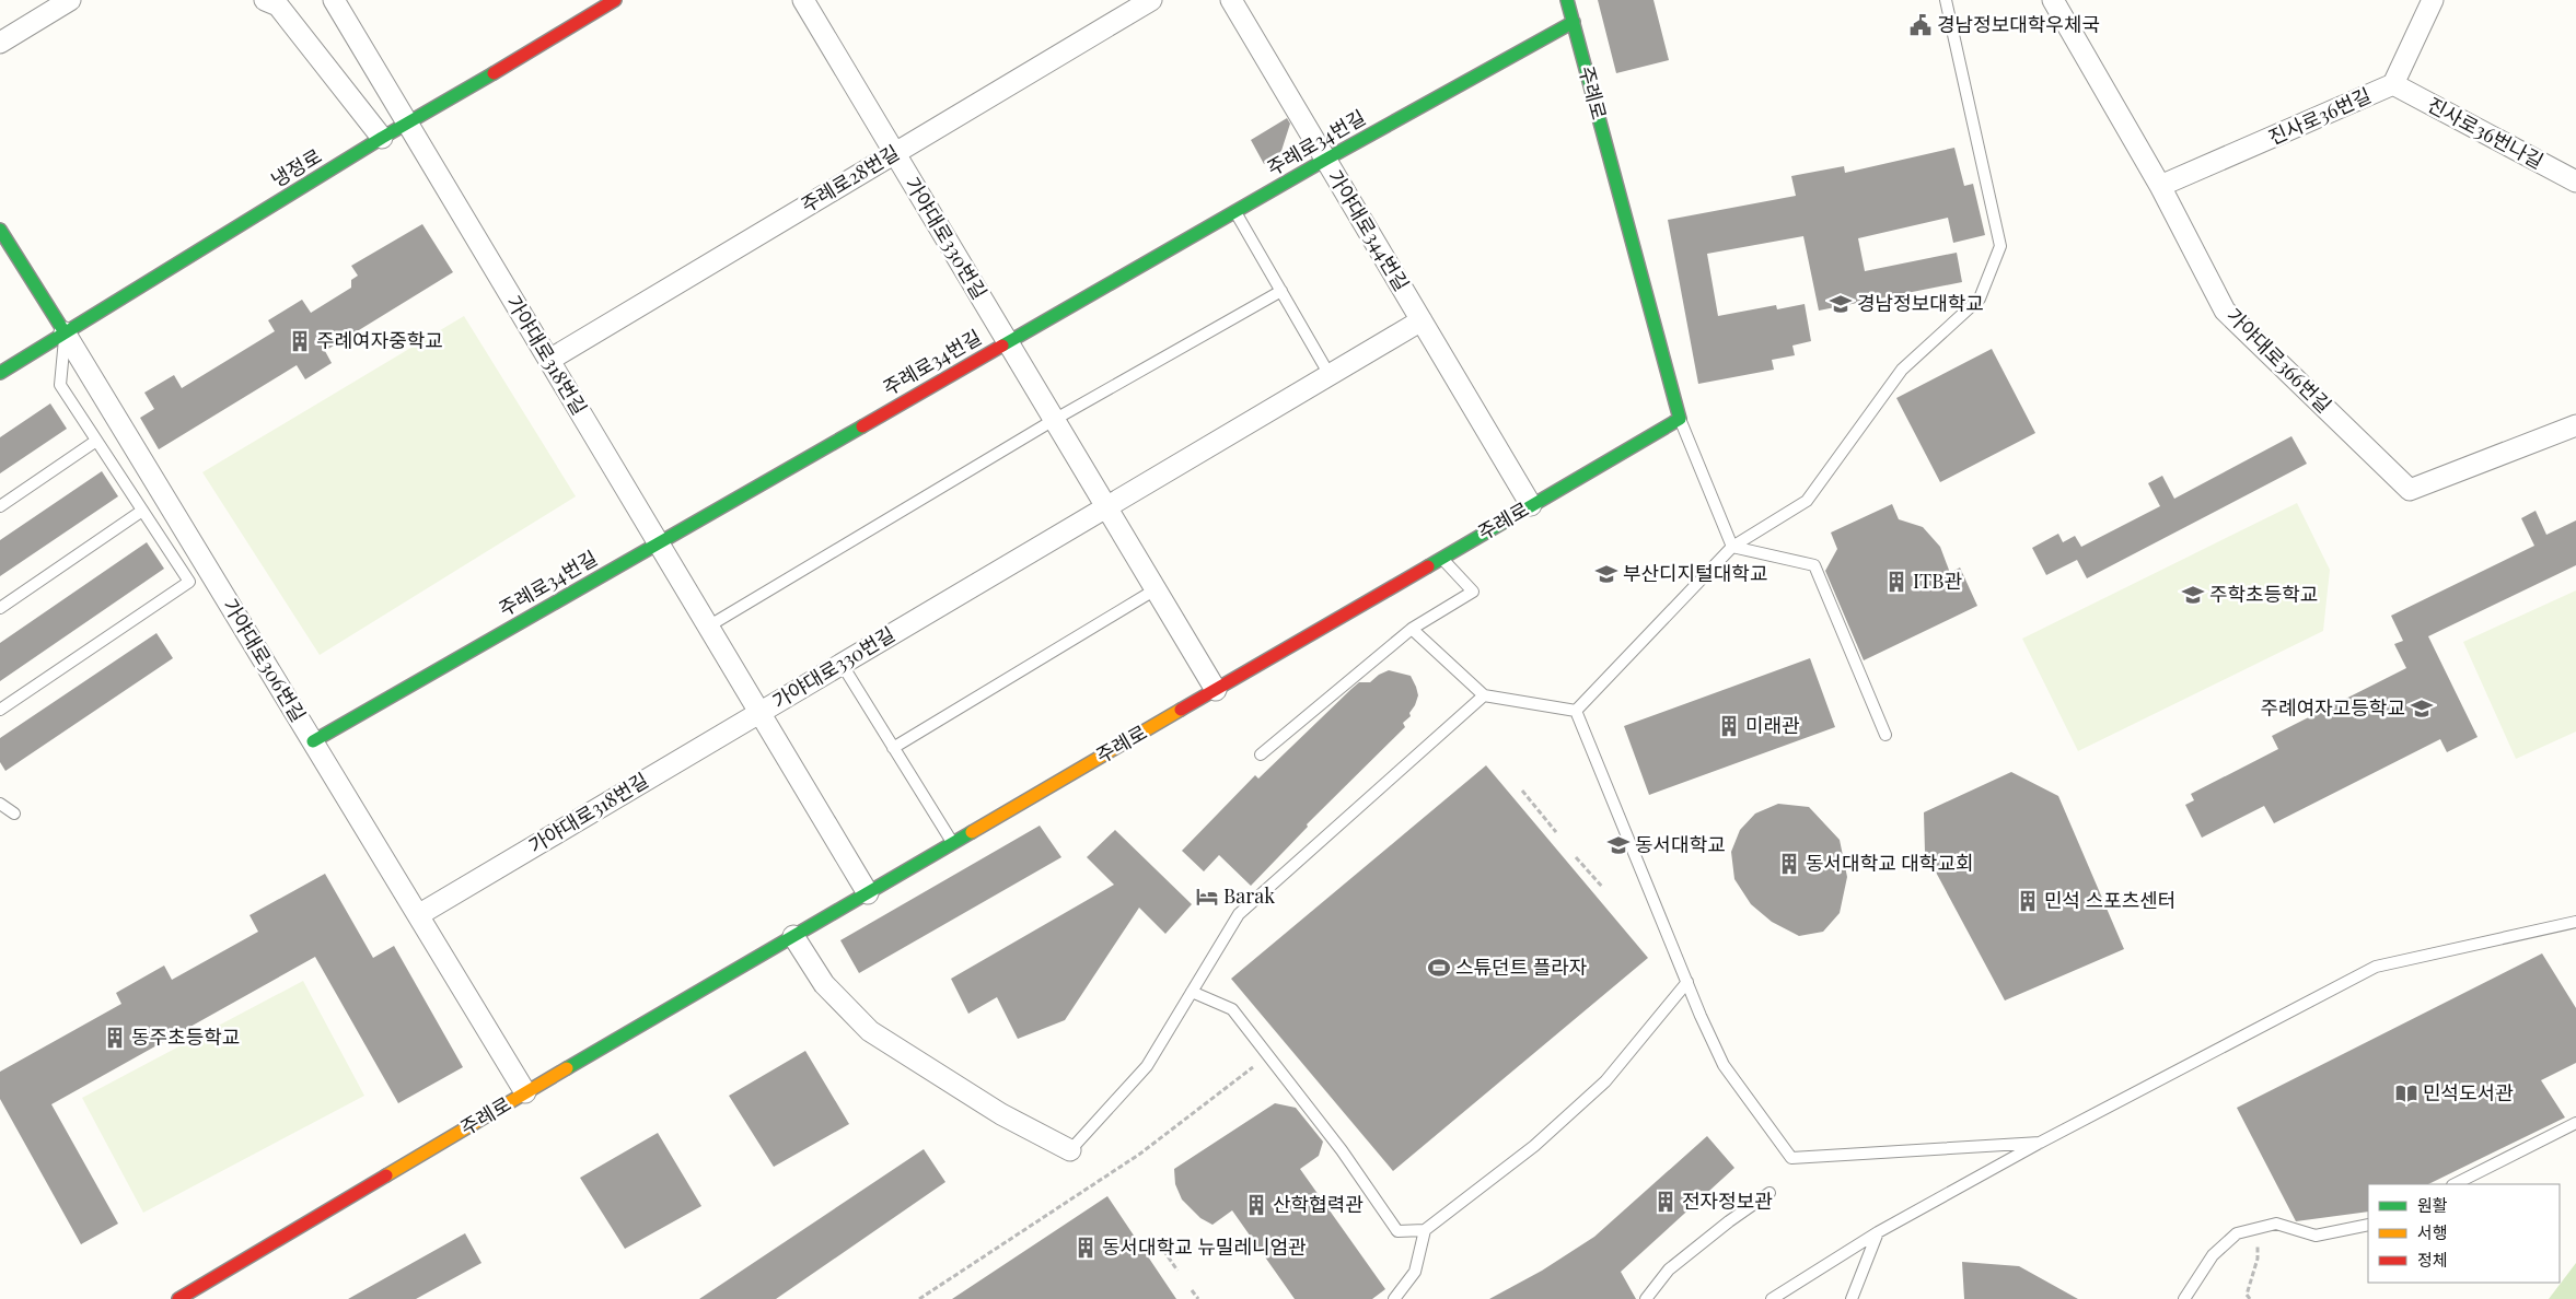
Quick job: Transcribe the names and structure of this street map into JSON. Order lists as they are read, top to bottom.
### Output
{
  "streets": {
    "street": [
      "주례로",
      "진사로36번길",
      "진사로36번나길",
      "주례로34번길",
      "냉정로",
      "주례로28번길",
      "가야대로344번길",
      "가야대로330번길",
      "가야대로318번길",
      "가야대로366번길",
      "가야대로306번길"
    ]
  },
  "crossings": [
    ["주례로", "주례로34번길"],
    ["주례로", "가야대로344번길"],
    ["주례로", "가야대로330번길"],
    ["주례로", "가야대로318번길"],
    ["주례로", "가야대로306번길"],
    ["진사로36번길", "진사로36번나길"],
    ["진사로36번길", "가야대로366번길"],
    ["주례로34번길", "가야대로344번길"],
    ["주례로34번길", "가야대로330번길"],
    ["주례로34번길", "가야대로318번길"],
    ["주례로34번길", "가야대로306번길"],
    ["냉정로", "가야대로318번길"],
    ["냉정로", "가야대로306번길"],
    ["주례로28번길", "가야대로330번길"],
    ["주례로28번길", "가야대로318번길"],
    ["가야대로330번길", "가야대로318번길"],
    ["가야대로318번길", "가야대로306번길"]
  ],
  "places": {
    "public building": ["경남정보대학우체국"],
    "school or university": [
      "경남정보대학교",
      "부산디지털대학교",
      "주학초등학교",
      "주례여자고등학교",
      "동서대학교"
    ],
    "building": [
      "주례여자중학교",
      "ITB관",
      "미래관",
      "동서대학교 대학교회",
      "민석 스포츠센터",
      "동주초등학교",
      "전자정보관",
      "산학협력관",
      "동서대학교 뉴밀레니엄관"
    ],
    "hotel": ["Barak"],
    "sports": ["스튜던트 플라자"],
    "library": ["민석도서관"]
  },
  "legend": ["원활", "서행", "정체"]
}
